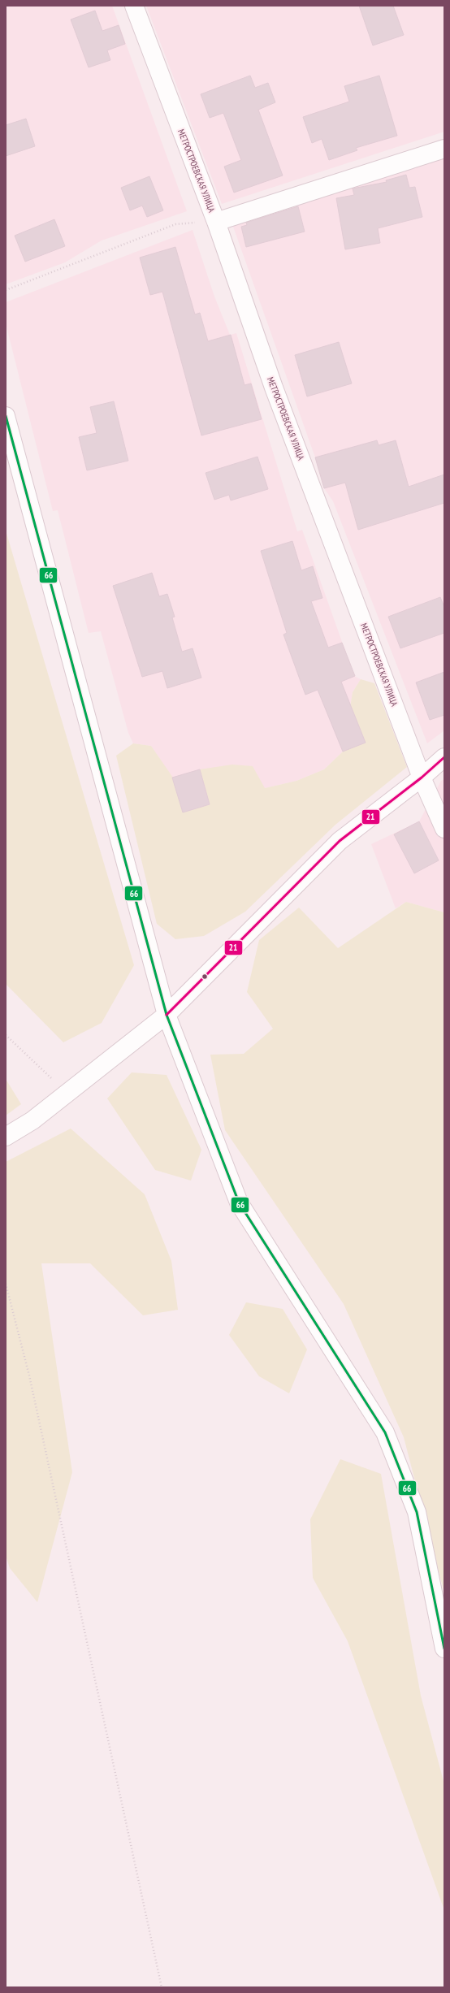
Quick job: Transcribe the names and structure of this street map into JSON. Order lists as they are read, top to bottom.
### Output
{
  "streets": {
    "street": ["МЕТРОСТРОЕВСКАЯ УЛИЦА"]
  },
  "lines": ["transit line 66", "transit line 21"]
}
